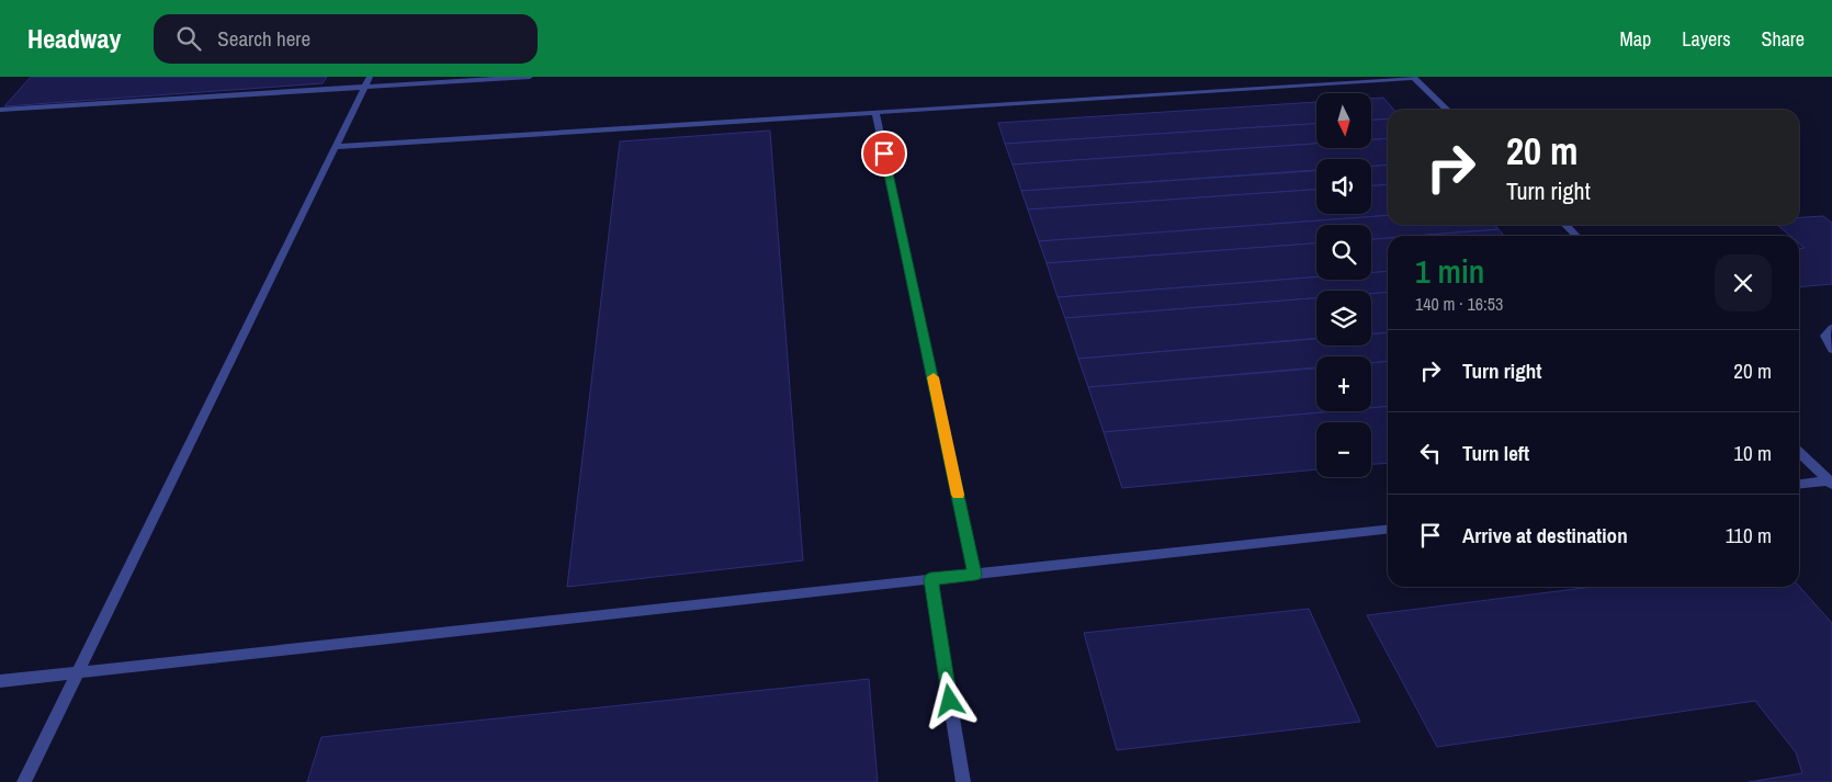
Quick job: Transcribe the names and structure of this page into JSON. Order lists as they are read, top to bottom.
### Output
{
  "north": "bottom",
  "page": {
    "header": "Headway",
    "search": "Search here",
    "nav": ["Map", "Layers", "Share"],
    "map_buttons": ["+", "−"],
    "turn": ["20 m", "Turn right"],
    "heading": ["1 min", "140 m · 16:53"],
    "list": [
      {
        "name": "Turn right",
        "value": "20 m"
      },
      {
        "name": "Turn left",
        "value": "10 m"
      },
      {
        "name": "Arrive at destination",
        "value": "110 m"
      }
    ]
  }
}
